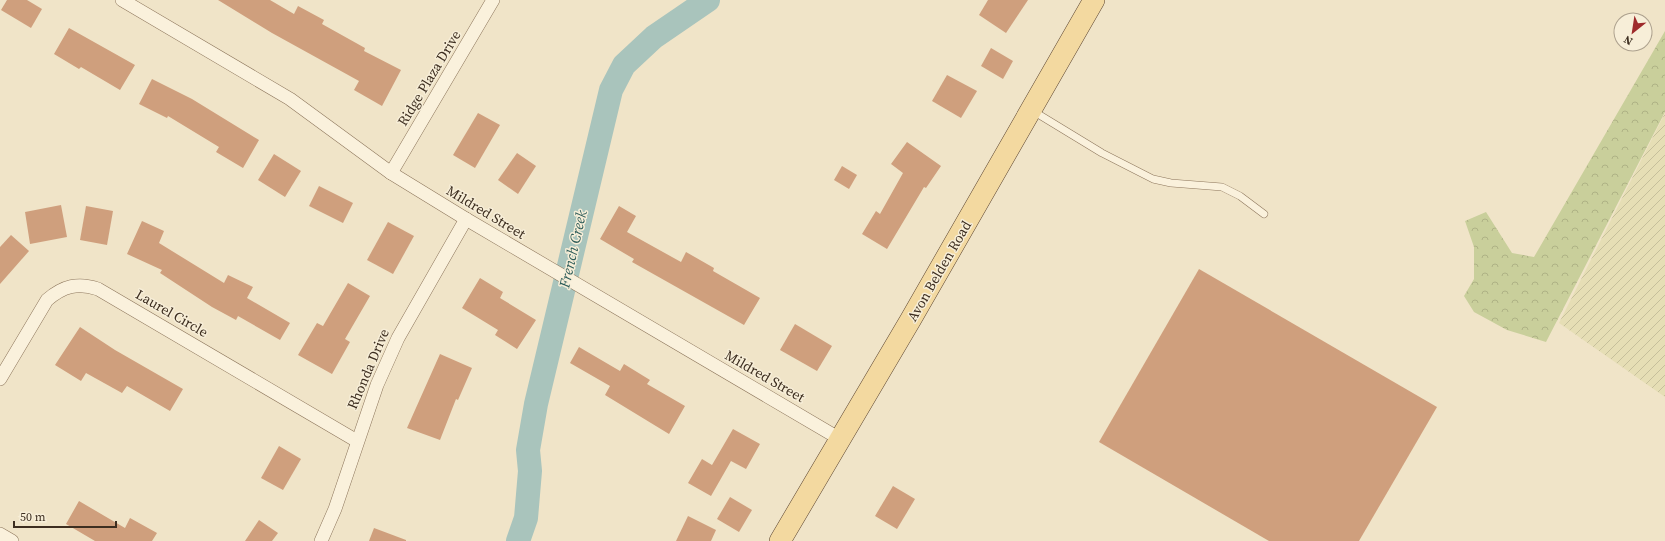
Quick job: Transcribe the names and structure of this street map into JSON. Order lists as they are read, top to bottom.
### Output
{
  "streets": {
    "main road": ["Avon Belden Road"],
    "street": [
      "Ridge Plaza Drive",
      "Mildred Street",
      "Laurel Circle",
      "Rhonda Drive"
    ]
  },
  "crossings": [
    ["Ridge Plaza Drive", "Mildred Street"],
    ["Mildred Street", "Avon Belden Road"],
    ["Mildred Street", "Rhonda Drive"],
    ["Laurel Circle", "Rhonda Drive"]
  ],
  "water": ["French Creek"],
  "scale_bar": "50 m",
  "north": "bottom left"
}
